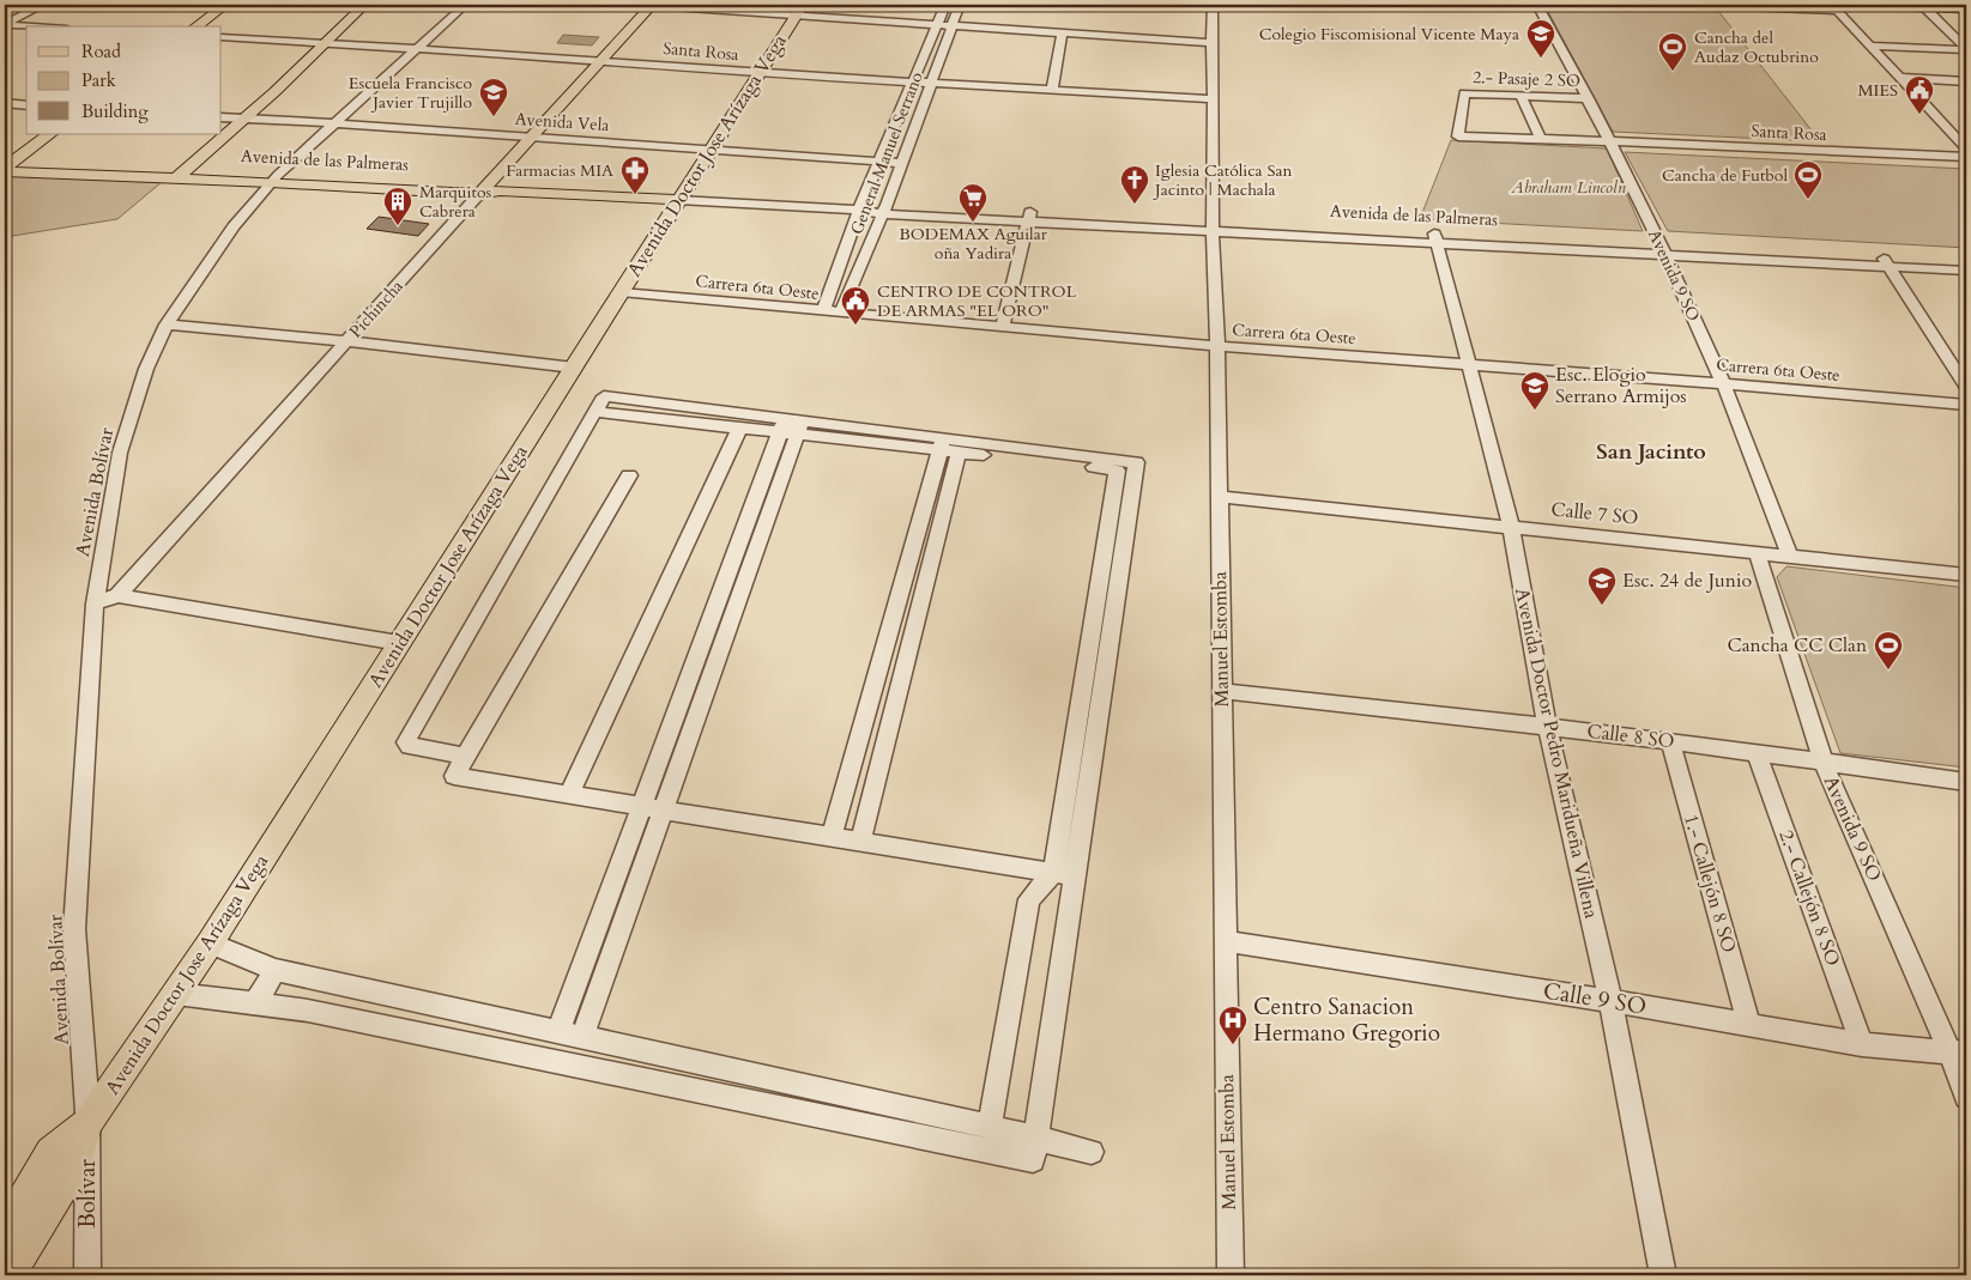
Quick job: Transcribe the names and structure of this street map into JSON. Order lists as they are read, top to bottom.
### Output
{
  "streets": {
    "main road": ["Avenida Doctor Jose Arízaga Vega", "Avenida de las Palmeras", "Pichincha"],
    "street": [
      "Santa Rosa",
      "2.- Pasaje 2 SO",
      "Avenida Vela",
      "General Manuel Serrano",
      "Avenida 9 SO",
      "Carrera 6ta Oeste",
      "Avenida Bolívar",
      "Calle 7 SO",
      "Manuel Estomba",
      "Calle 8 SO",
      "Avenida Doctor Pedro Maridueña Villena",
      "1.- Callejón 8 SO",
      "2.- Callejón 8 SO",
      "Calle 9 SO",
      "Bolívar"
    ]
  },
  "crossings": [
    ["Santa Rosa", "2.- Pasaje 2 SO"],
    ["Santa Rosa", "General Manuel Serrano"],
    ["Santa Rosa", "Avenida Doctor Jose Arízaga Vega"],
    ["Santa Rosa", "Avenida 9 SO"],
    ["Santa Rosa", "Pichincha"],
    ["Santa Rosa", "Avenida Bolívar"],
    ["Santa Rosa", "Manuel Estomba"],
    ["2.- Pasaje 2 SO", "Avenida 9 SO"],
    ["Avenida Vela", "General Manuel Serrano"],
    ["Avenida Vela", "Avenida Doctor Jose Arízaga Vega"],
    ["Avenida Vela", "Pichincha"],
    ["Avenida Vela", "Avenida Bolívar"],
    ["General Manuel Serrano", "Avenida de las Palmeras"],
    ["General Manuel Serrano", "Carrera 6ta Oeste"],
    ["Avenida Doctor Jose Arízaga Vega", "Avenida de las Palmeras"],
    ["Avenida Doctor Jose Arízaga Vega", "Carrera 6ta Oeste"],
    ["Avenida Doctor Jose Arízaga Vega", "Avenida Bolívar"],
    ["Avenida Doctor Jose Arízaga Vega", "Bolívar"],
    ["Avenida de las Palmeras", "Avenida 9 SO"],
    ["Avenida de las Palmeras", "Pichincha"],
    ["Avenida de las Palmeras", "Avenida Bolívar"],
    ["Avenida de las Palmeras", "Manuel Estomba"],
    ["Avenida de las Palmeras", "Avenida Doctor Pedro Maridueña Villena"],
    ["Avenida 9 SO", "Carrera 6ta Oeste"],
    ["Avenida 9 SO", "Calle 7 SO"],
    ["Avenida 9 SO", "Calle 8 SO"],
    ["Avenida 9 SO", "Calle 9 SO"],
    ["Carrera 6ta Oeste", "Manuel Estomba"],
    ["Carrera 6ta Oeste", "Avenida Doctor Pedro Maridueña Villena"],
    ["Pichincha", "Avenida Bolívar"],
    ["Avenida Bolívar", "Bolívar"],
    ["Calle 7 SO", "Manuel Estomba"],
    ["Calle 7 SO", "Avenida Doctor Pedro Maridueña Villena"],
    ["Manuel Estomba", "Calle 8 SO"],
    ["Manuel Estomba", "Calle 9 SO"],
    ["Calle 8 SO", "Avenida Doctor Pedro Maridueña Villena"],
    ["Calle 8 SO", "1.- Callejón 8 SO"],
    ["Calle 8 SO", "2.- Callejón 8 SO"],
    ["Avenida Doctor Pedro Maridueña Villena", "Calle 9 SO"],
    ["1.- Callejón 8 SO", "Calle 9 SO"],
    ["2.- Callejón 8 SO", "Calle 9 SO"]
  ],
  "districts": ["San Jacinto"],
  "parks": ["Abraham Lincoln"],
  "places": {
    "school or university": [
      "Colegio Fiscomisional Vicente Maya",
      "Escuela Francisco Javier Trujillo",
      "Esc. Elogio Serrano Armijos",
      "Esc. 24 de Junio"
    ],
    "sports": ["Cancha del Audaz Octubrino", "Cancha de Futbol", "Cancha CC Clan"],
    "public building": ["MIES", "CENTRO DE CONTROL DE ARMAS \"EL ORO\""],
    "pharmacy": ["Farmacias MIA"],
    "church": ["Iglesia Católica San Jacinto | Machala"],
    "supermarket": ["BODEMAX Aguilar oña Yadira"],
    "building": ["Marquitos Cabrera"],
    "hospital": ["Centro Sanacion Hermano Gregorio"]
  },
  "legend": ["Road", "Park", "Building"]
}
